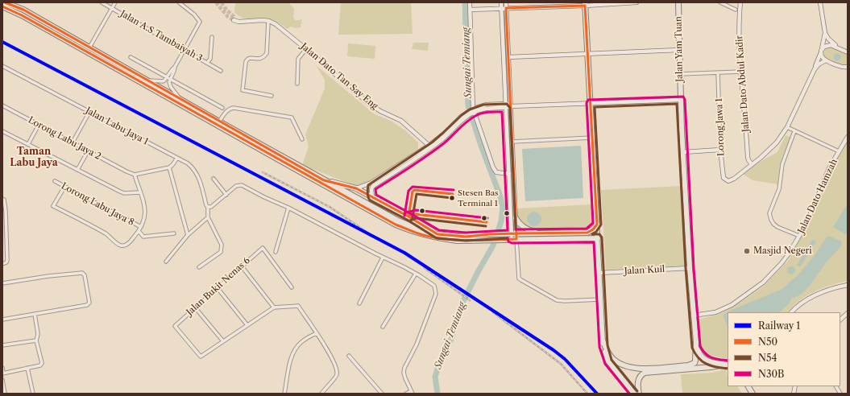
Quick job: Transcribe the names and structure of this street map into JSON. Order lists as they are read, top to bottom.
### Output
{
  "streets": {
    "highway": ["Jalan Yam Tuan"],
    "main road": [
      "Jalan Dato Tan Say Eng",
      "Jalan Dato Abdul Kadir",
      "Lorong Jawa 1",
      "Jalan Dato Hamzah",
      "Jalan Kuil"
    ],
    "street": [
      "Jalan A.S Tambaiyah 3",
      "Jalan Labu Jaya 1",
      "Lorong Labu Jaya 2",
      "Lorong Labu Jaya 8",
      "Jalan Bukit Nenas 6"
    ]
  },
  "crossings": [
    ["Jalan Yam Tuan", "Jalan Dato Hamzah"],
    ["Jalan Yam Tuan", "Jalan Kuil"],
    ["Jalan Dato Abdul Kadir", "Lorong Jawa 1"]
  ],
  "districts": ["Taman Labu Jaya"],
  "water": ["Sungai Temiang"],
  "places": ["Stesen Bas Terminal 1", "Masjid Negeri"],
  "lines": [
    "transit line N50",
    "rail line 1",
    "transit line N30B",
    "transit line N54"
  ],
  "legend": [
    "Railway 1",
    "N50",
    "N54",
    "N30B"
  ]
}
